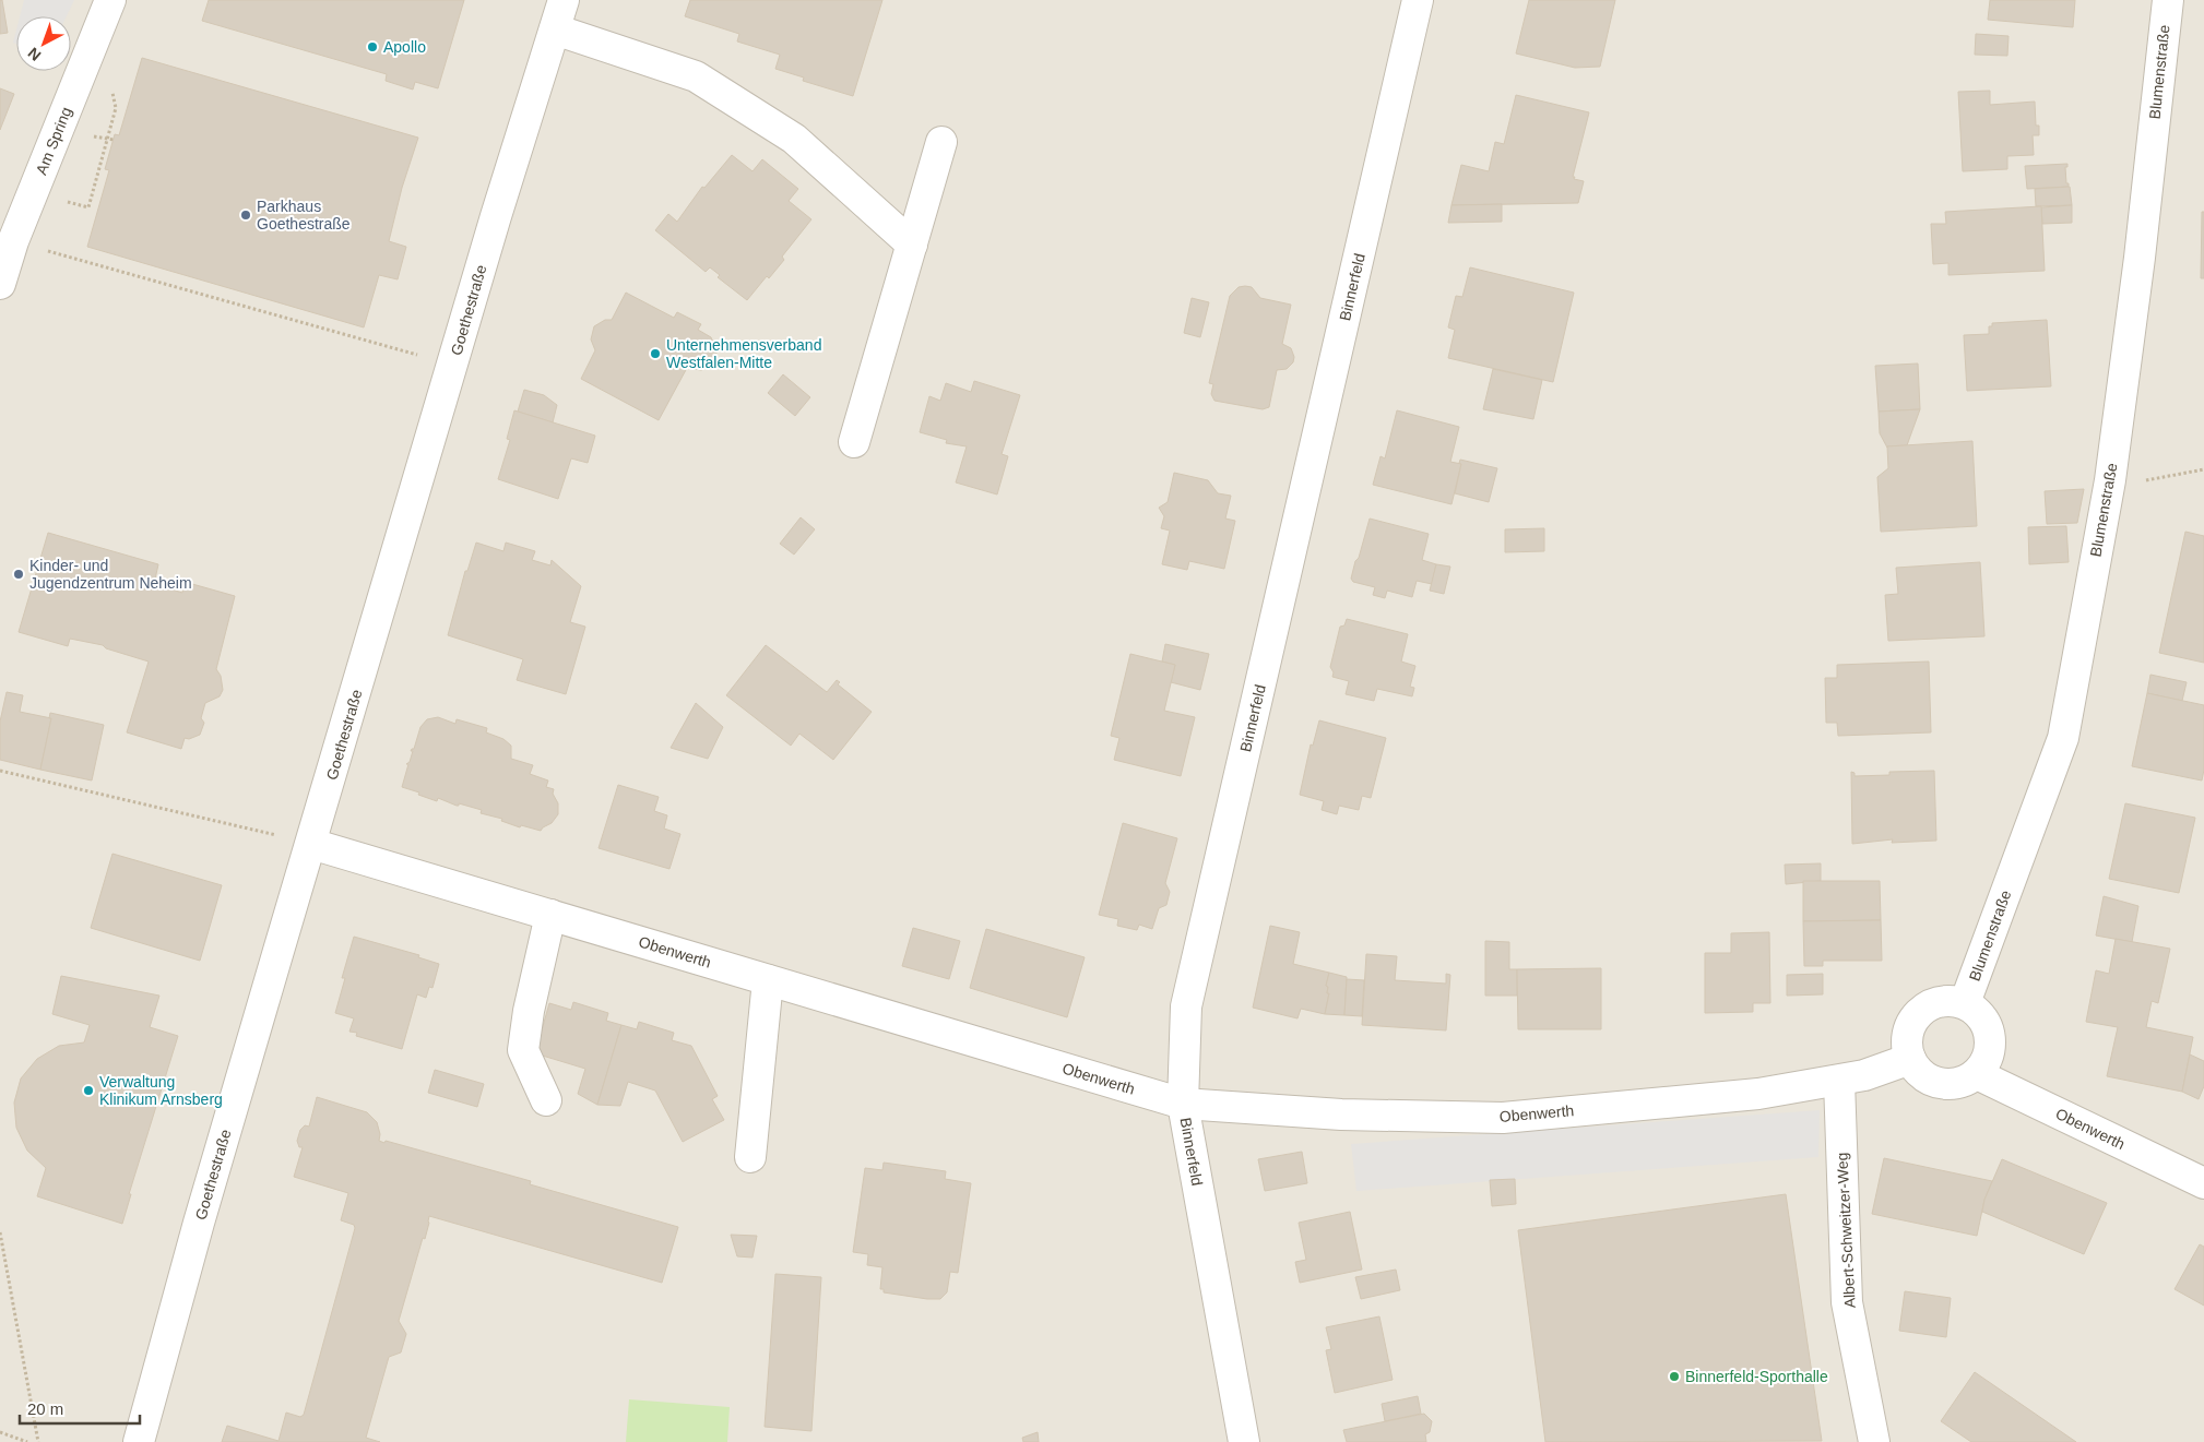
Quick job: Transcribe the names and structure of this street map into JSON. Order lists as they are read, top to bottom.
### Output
{
  "streets": {
    "street": [
      "Blumenstraße",
      "Am Spring",
      "Binnerfeld",
      "Goethestraße",
      "Obenwerth",
      "Albert-Schweitzer-Weg"
    ]
  },
  "crossings": [
    ["Blumenstraße", "Obenwerth"],
    ["Binnerfeld", "Obenwerth"],
    ["Goethestraße", "Obenwerth"],
    ["Obenwerth", "Albert-Schweitzer-Weg"]
  ],
  "places": [
    "Apollo",
    "Parkhaus Goethestraße",
    "Unternehmensverband Westfalen-Mitte",
    "Kinder- und Jugendzentrum Neheim",
    "Verwaltung Klinikum Arnsberg",
    "Binnerfeld-Sporthalle"
  ],
  "scale_bar": "20 m",
  "north": "bottom left"
}
